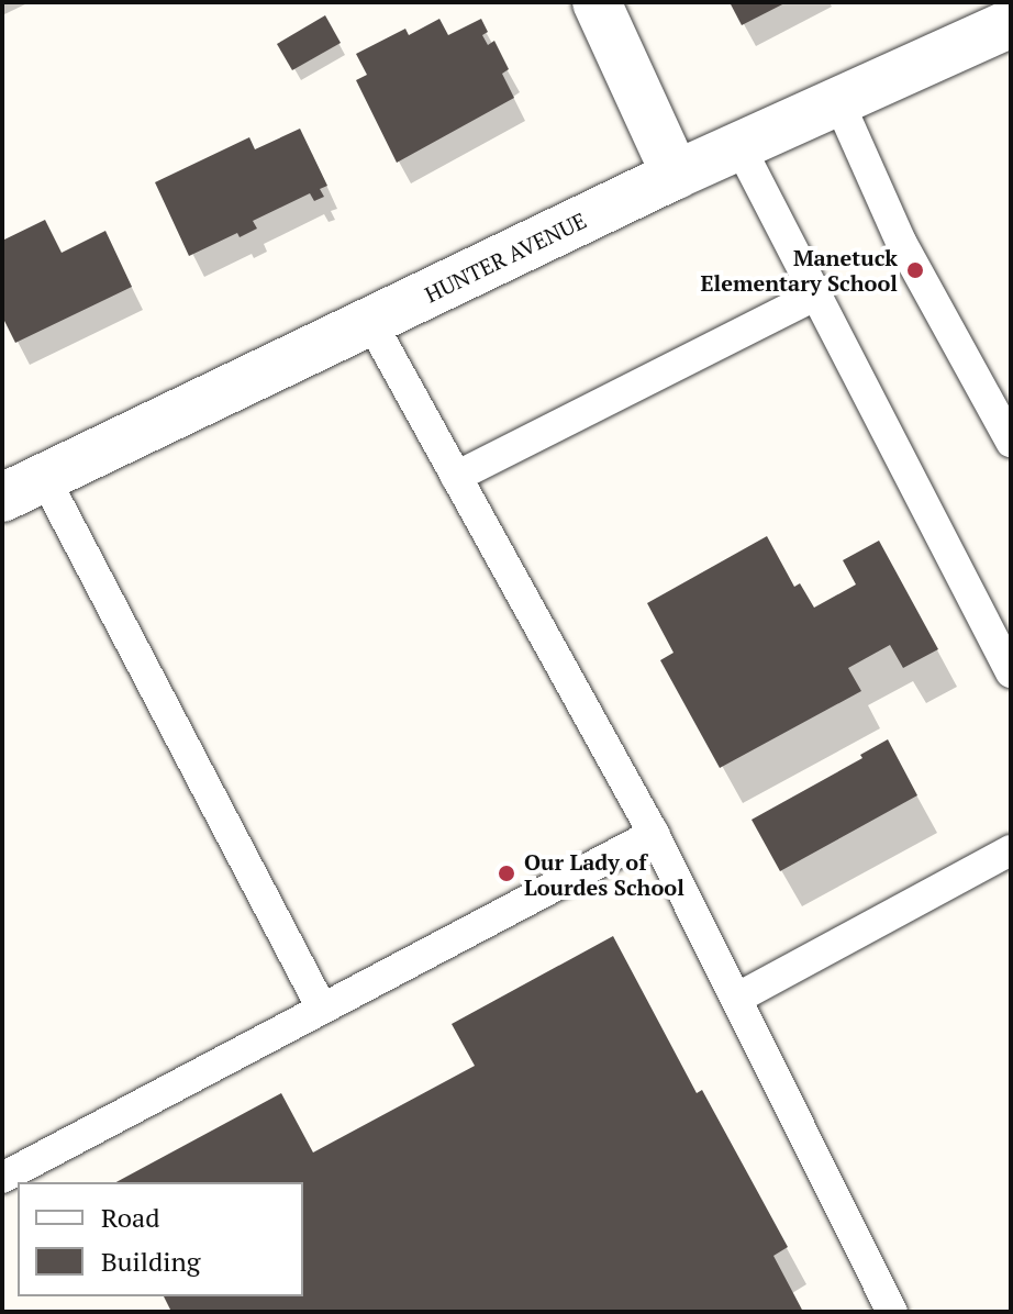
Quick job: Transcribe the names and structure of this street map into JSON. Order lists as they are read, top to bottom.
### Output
{
  "streets": {
    "street": ["HUNTER AVENUE"]
  },
  "places": ["Manetuck Elementary School", "Our Lady of Lourdes School"],
  "legend": ["Road", "Building"]
}
